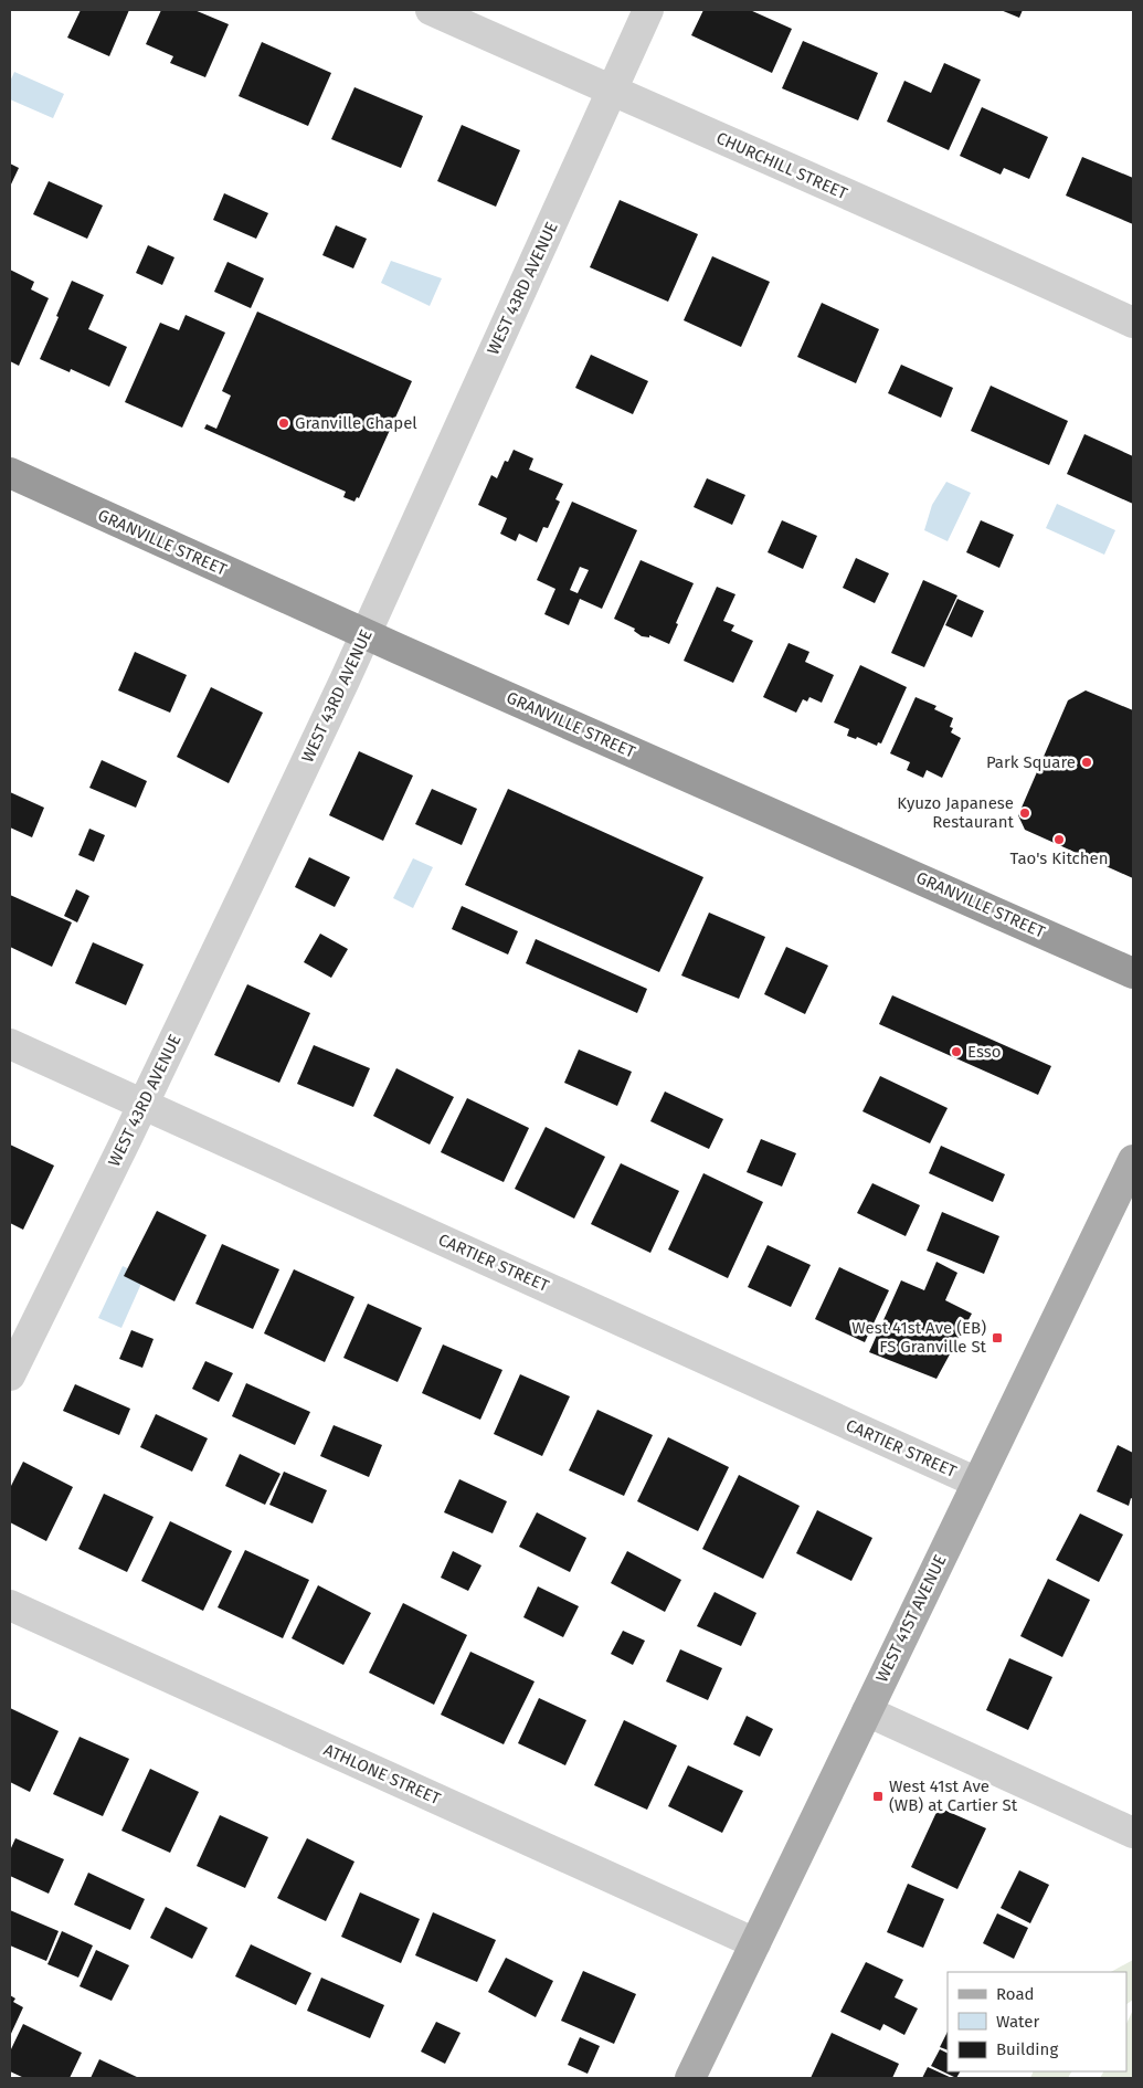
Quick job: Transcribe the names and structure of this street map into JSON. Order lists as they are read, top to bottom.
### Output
{
  "streets": {
    "highway": ["GRANVILLE STREET"],
    "main road": ["WEST 41ST AVENUE"],
    "street": [
      "CHURCHILL STREET",
      "WEST 43RD AVENUE",
      "CARTIER STREET",
      "ATHLONE STREET"
    ]
  },
  "crossings": [
    ["CHURCHILL STREET", "WEST 43RD AVENUE"],
    ["WEST 43RD AVENUE", "GRANVILLE STREET"],
    ["WEST 43RD AVENUE", "CARTIER STREET"],
    ["CARTIER STREET", "WEST 41ST AVENUE"],
    ["WEST 41ST AVENUE", "ATHLONE STREET"]
  ],
  "places": {
    "other": [
      "Granville Chapel",
      "Park Square",
      "Kyuzo Japanese Restaurant",
      "Tao's Kitchen",
      "Esso"
    ],
    "transit": ["West 41st Ave (EB) FS Granville St", "West 41st Ave (WB) at Cartier St"]
  },
  "legend": ["Road", "Water", "Building"]
}
